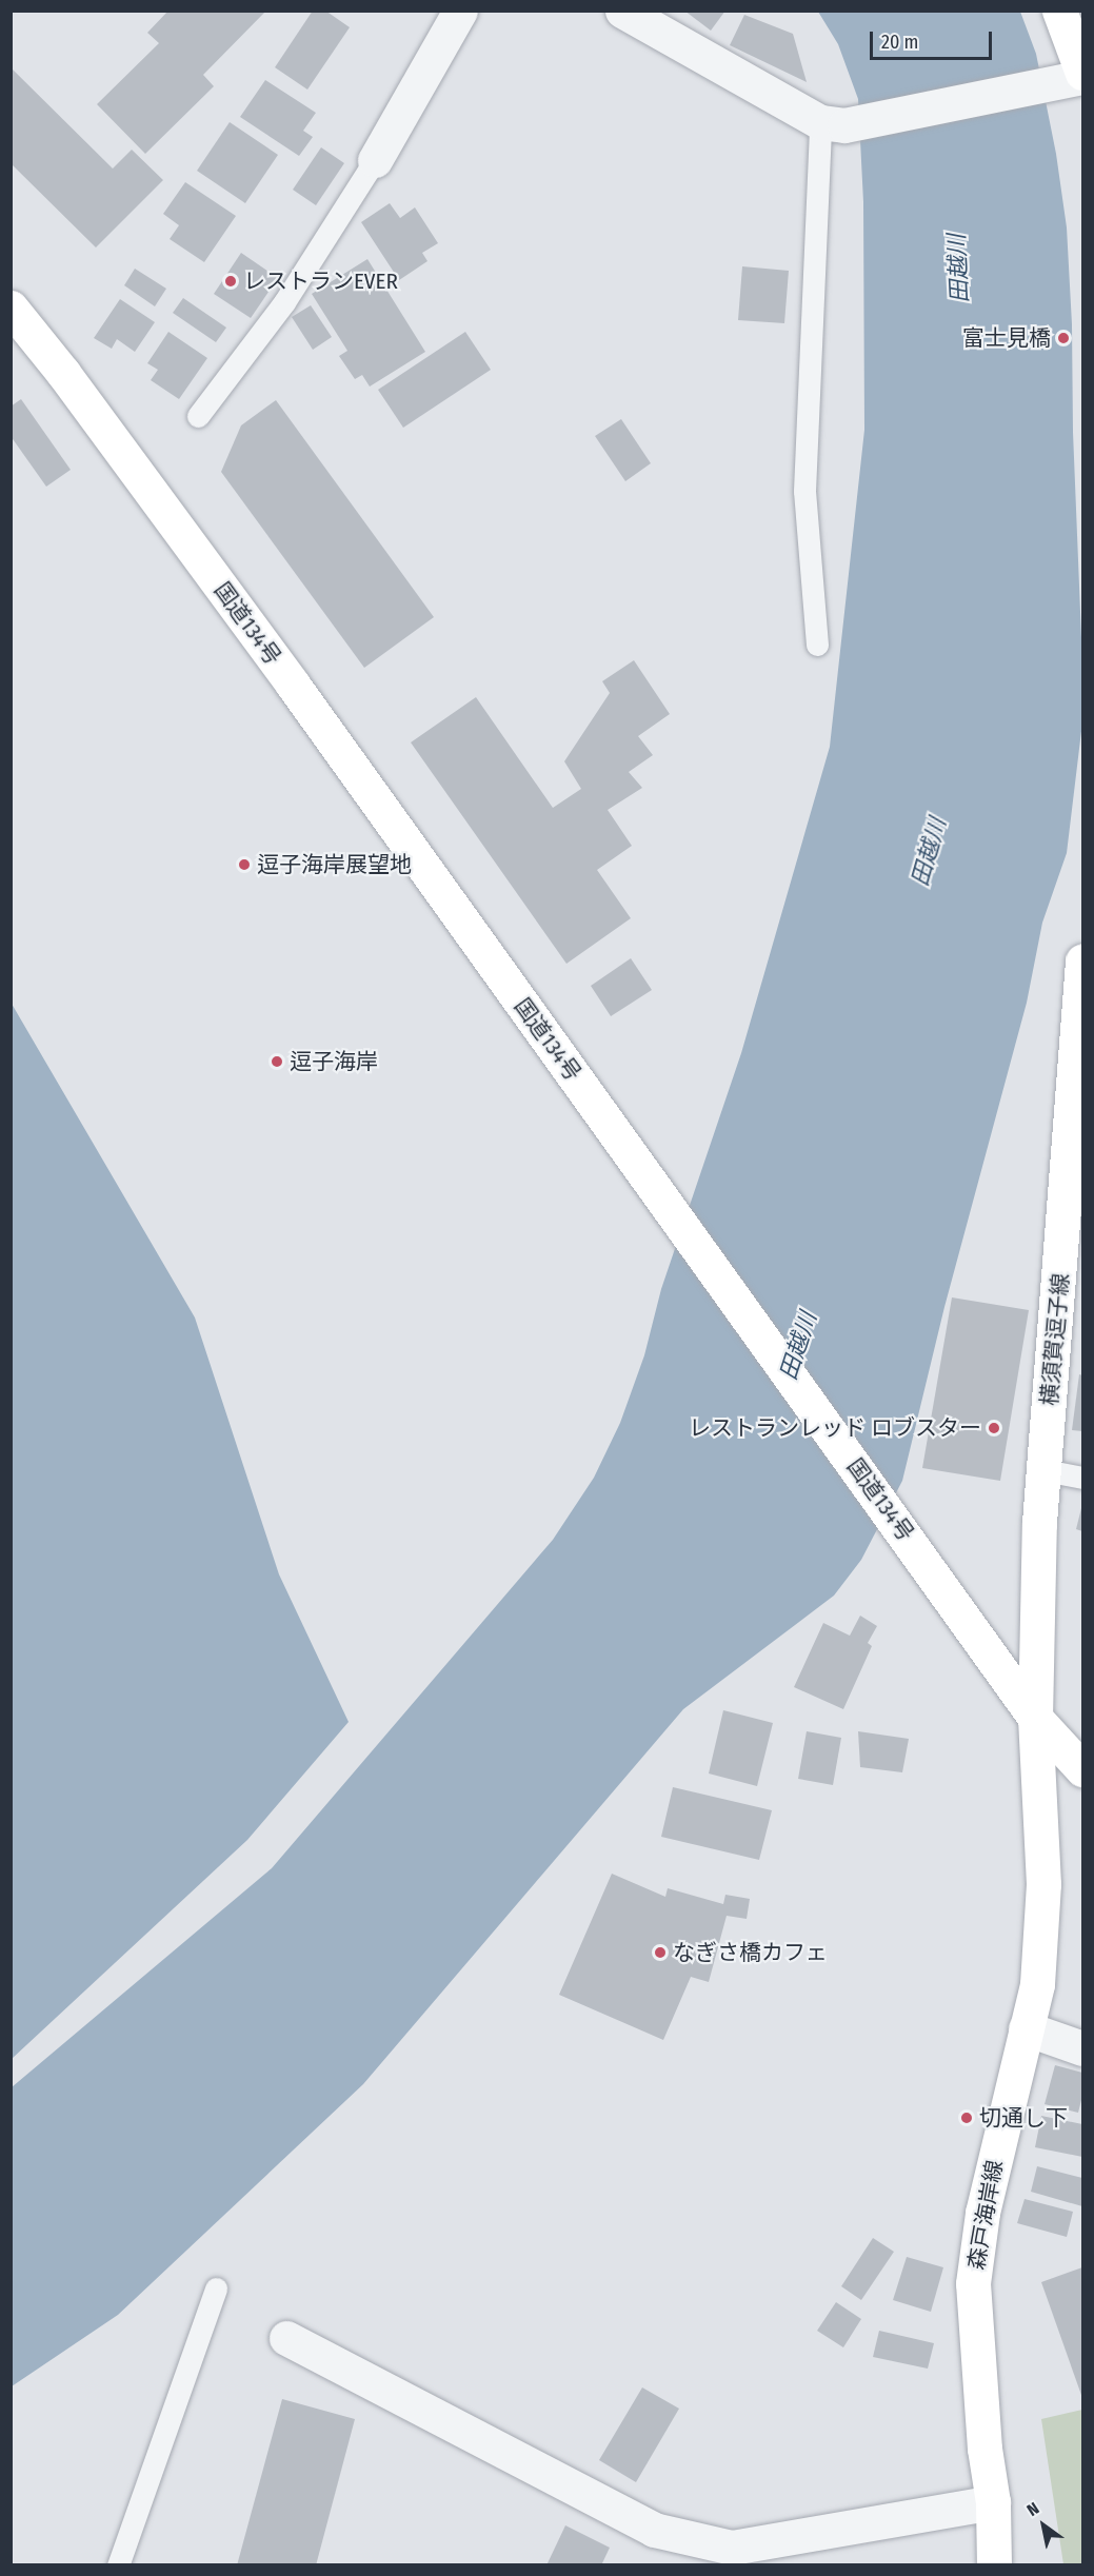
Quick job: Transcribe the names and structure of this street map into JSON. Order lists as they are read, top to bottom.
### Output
{
  "streets": {
    "main road": ["国道134号", "横須賀逗子線", "森戸海岸線"]
  },
  "crossings": [
    ["国道134号", "横須賀逗子線"],
    ["国道134号", "森戸海岸線"],
    ["横須賀逗子線", "森戸海岸線"]
  ],
  "water": ["田越川"],
  "places": [
    "レストランEVER",
    "富士見橋",
    "逗子海岸展望地",
    "逗子海岸",
    "レストランレッド ロブスター",
    "なぎさ橋カフェ",
    "切通し下"
  ],
  "scale_bar": "20 m",
  "north": "top left"
}
